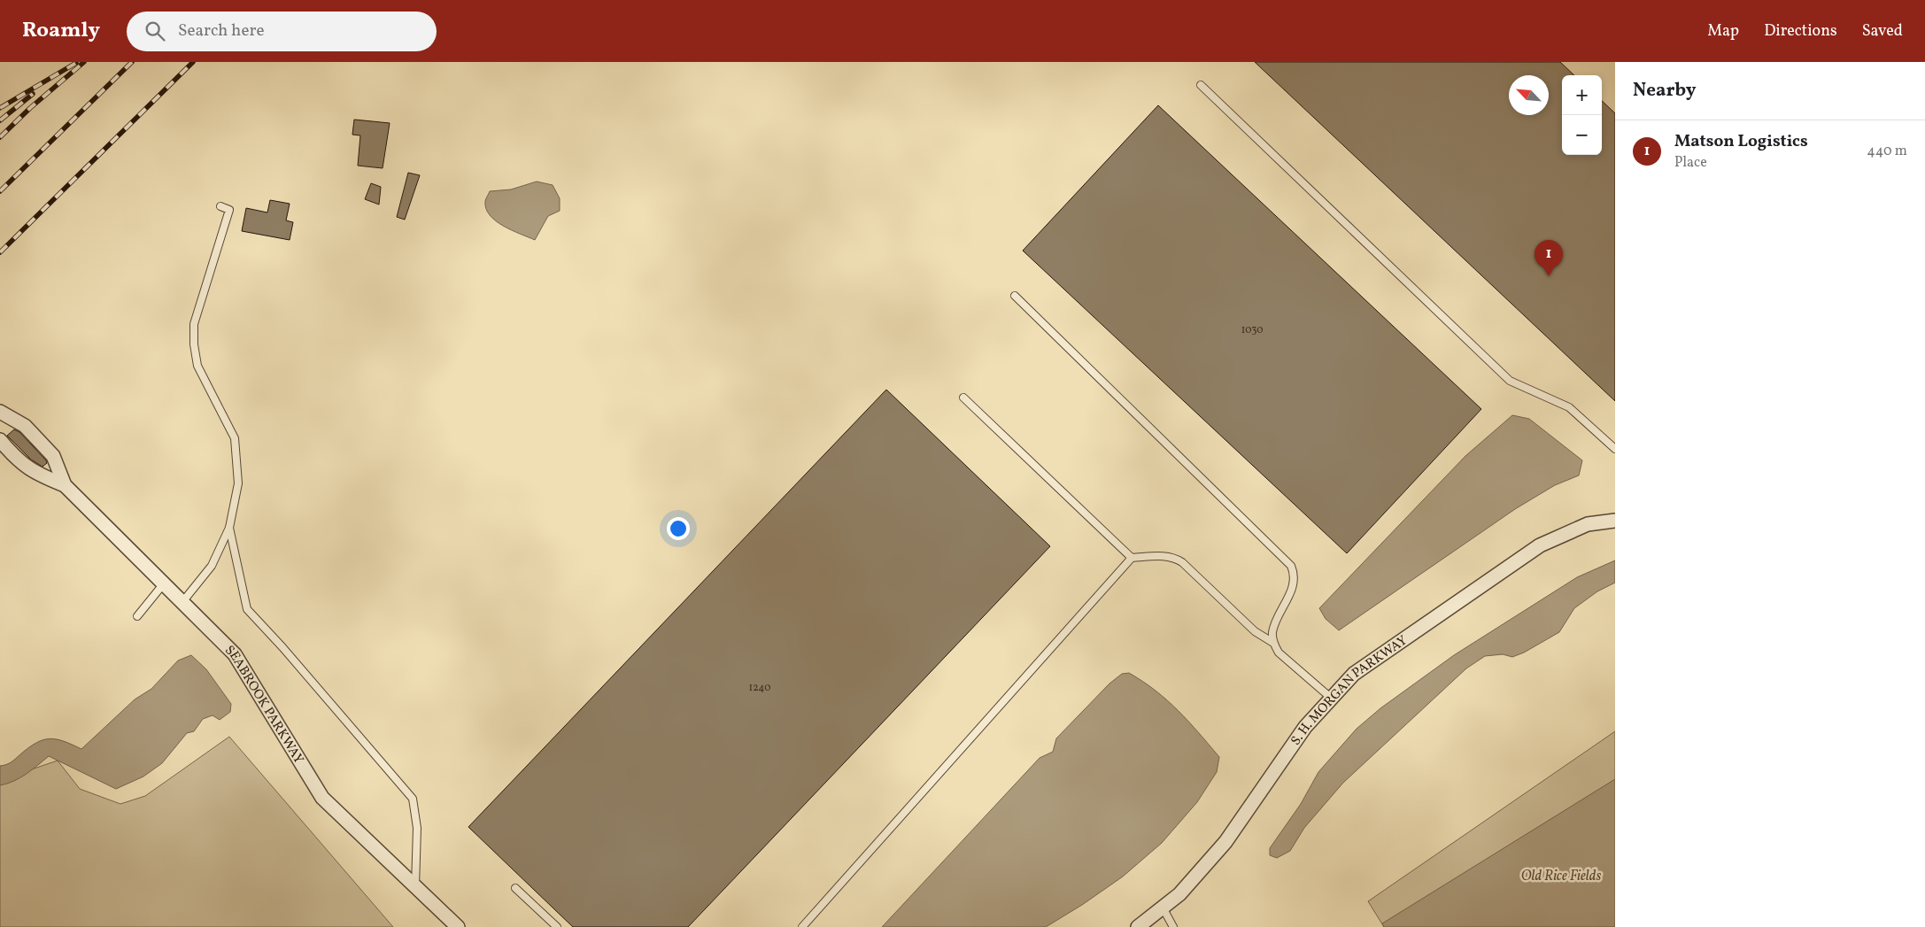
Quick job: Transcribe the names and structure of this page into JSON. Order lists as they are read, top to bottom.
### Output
{
  "streets": {
    "street": ["S. H. MORGAN PARKWAY", "SEABROOK PARKWAY"]
  },
  "water": ["Old Rice Fields"],
  "house_numbers": ["1030", "1240"],
  "north": "top left",
  "page": {
    "header": "Roamly",
    "search": "Search here",
    "nav": ["Map", "Directions", "Saved"],
    "heading": "Nearby",
    "map_buttons": ["+", "−"],
    "list": [
      {
        "mark": "1",
        "name": "Matson Logistics",
        "note": "Place",
        "value": "440 m"
      }
    ],
    "pins": "1"
  }
}
